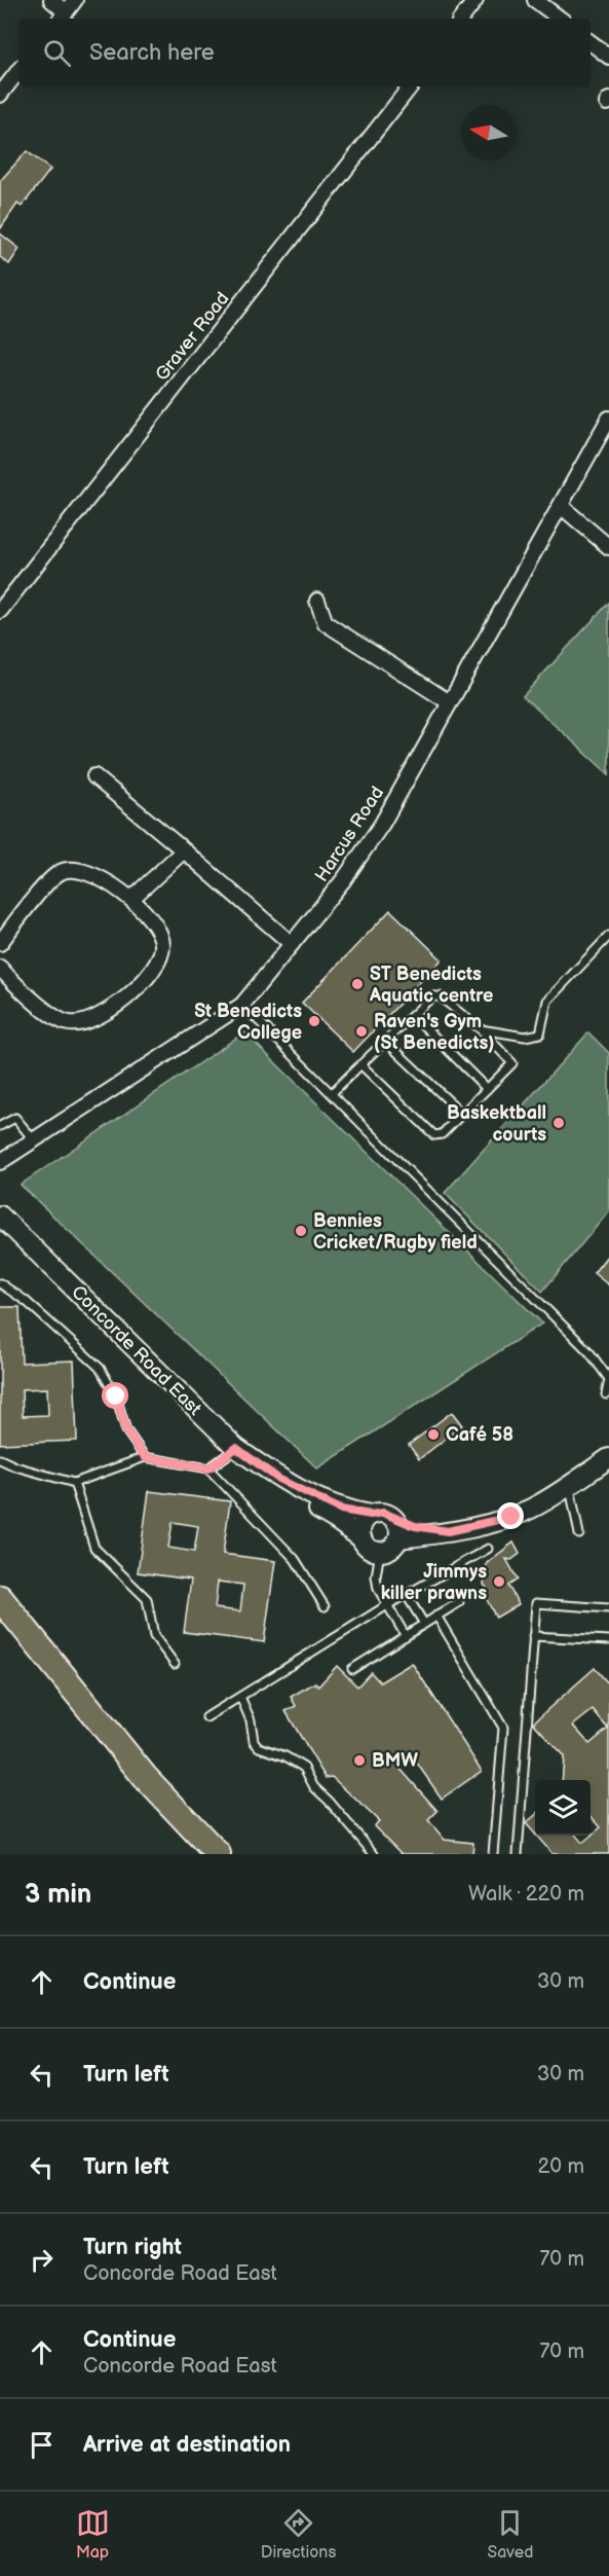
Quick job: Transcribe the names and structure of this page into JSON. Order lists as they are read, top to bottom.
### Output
{
  "streets": {
    "main road": ["Concorde Road East"],
    "street": ["Graver Road", "Harcus Road"]
  },
  "places": [
    "ST Benedicts Aquatic centre",
    "St Benedicts College",
    "Raven's Gym (St Benedicts)",
    "Baskektball courts",
    "Bennies Cricket/Rugby field",
    "Café 58",
    "Jimmys killer prawns",
    "BMW"
  ],
  "north": "left",
  "page": {
    "search": "Search here",
    "heading": ["3 min", "Walk · 220 m"],
    "list": [
      ["Continue", "30 m"],
      ["Turn left", "30 m"],
      ["Turn left", "20 m"],
      ["Turn right", "Concorde Road East", "70 m"],
      ["Continue", "Concorde Road East", "70 m"],
      "Arrive at destination"
    ],
    "nav": ["Map", "Directions", "Saved"]
  }
}
